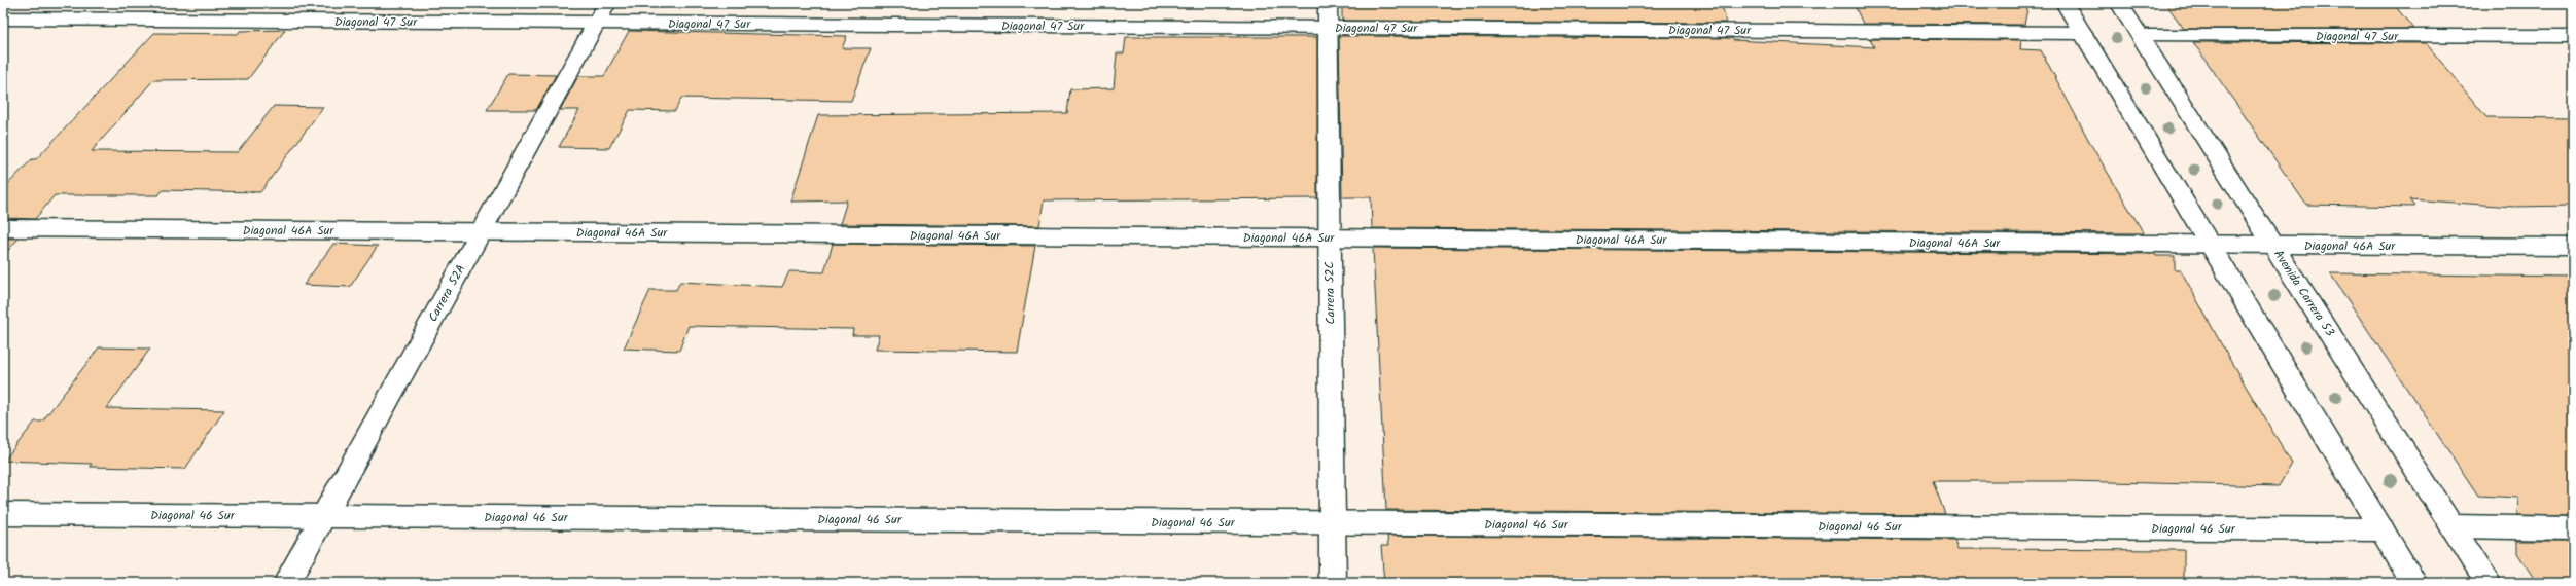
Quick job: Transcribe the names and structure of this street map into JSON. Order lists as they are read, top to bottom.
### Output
{
  "streets": {
    "street": [
      "Diagonal 47 Sur",
      "Diagonal 46A Sur",
      "Carrera 52A",
      "Carrera 52C",
      "Avenida Carrera 53",
      "Diagonal 46 Sur"
    ]
  },
  "crossings": [
    ["Diagonal 47 Sur", "Carrera 52A"],
    ["Diagonal 47 Sur", "Carrera 52C"],
    ["Diagonal 47 Sur", "Avenida Carrera 53"],
    ["Diagonal 46A Sur", "Carrera 52A"],
    ["Diagonal 46A Sur", "Carrera 52C"],
    ["Diagonal 46A Sur", "Avenida Carrera 53"],
    ["Carrera 52A", "Diagonal 46 Sur"],
    ["Carrera 52C", "Diagonal 46 Sur"]
  ]
}
